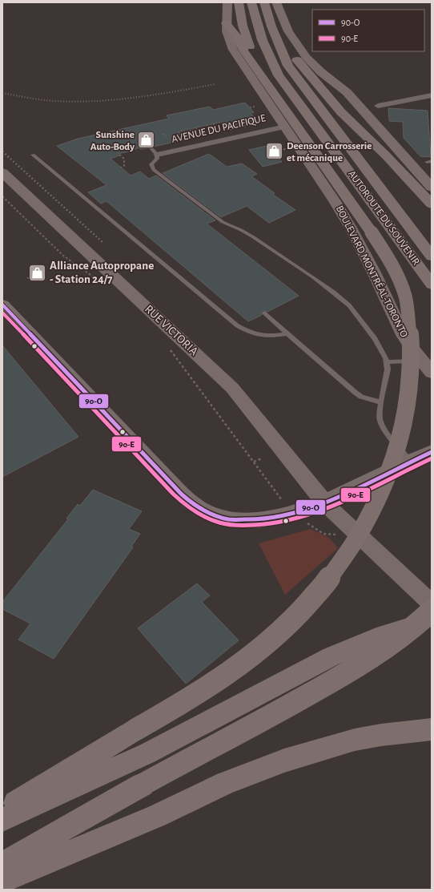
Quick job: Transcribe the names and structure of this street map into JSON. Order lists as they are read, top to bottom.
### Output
{
  "streets": {
    "highway": ["AUTOROUTE DU SOUVENIR"],
    "main road": ["BOULEVARD MONTRÉAL-TORONTO", "RUE VICTORIA"],
    "street": ["AVENUE DU PACIFIQUE"]
  },
  "crossings": [
    ["AVENUE DU PACIFIQUE", "BOULEVARD MONTRÉAL-TORONTO"]
  ],
  "places": {
    "shop": ["Sunshine Auto-Body", "Deenson Carrosserie et mécanique", "Alliance Autopropane - Station 24/7"]
  },
  "lines": ["transit line 90-O", "transit line 90-E"],
  "legend": ["90-O", "90-E"]
}
